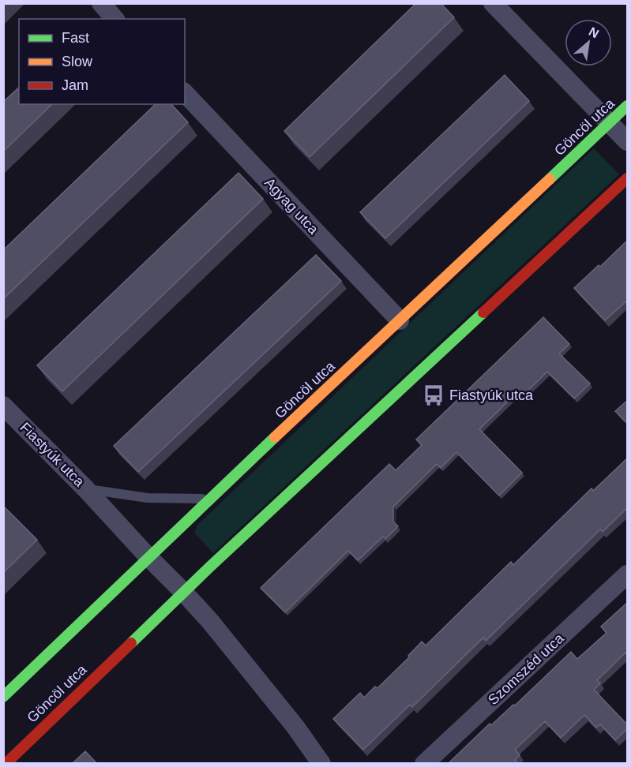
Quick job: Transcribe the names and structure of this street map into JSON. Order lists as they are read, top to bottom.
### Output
{
  "streets": {
    "street": [
      "Göncöl utca",
      "Agyag utca",
      "Fiastyúk utca",
      "Szomszéd utca"
    ]
  },
  "crossings": [
    ["Göncöl utca", "Agyag utca"],
    ["Göncöl utca", "Fiastyúk utca"]
  ],
  "places": {
    "bus stop": ["Fiastyúk utca"]
  },
  "legend": ["Fast", "Slow", "Jam"],
  "north": "top right"
}
